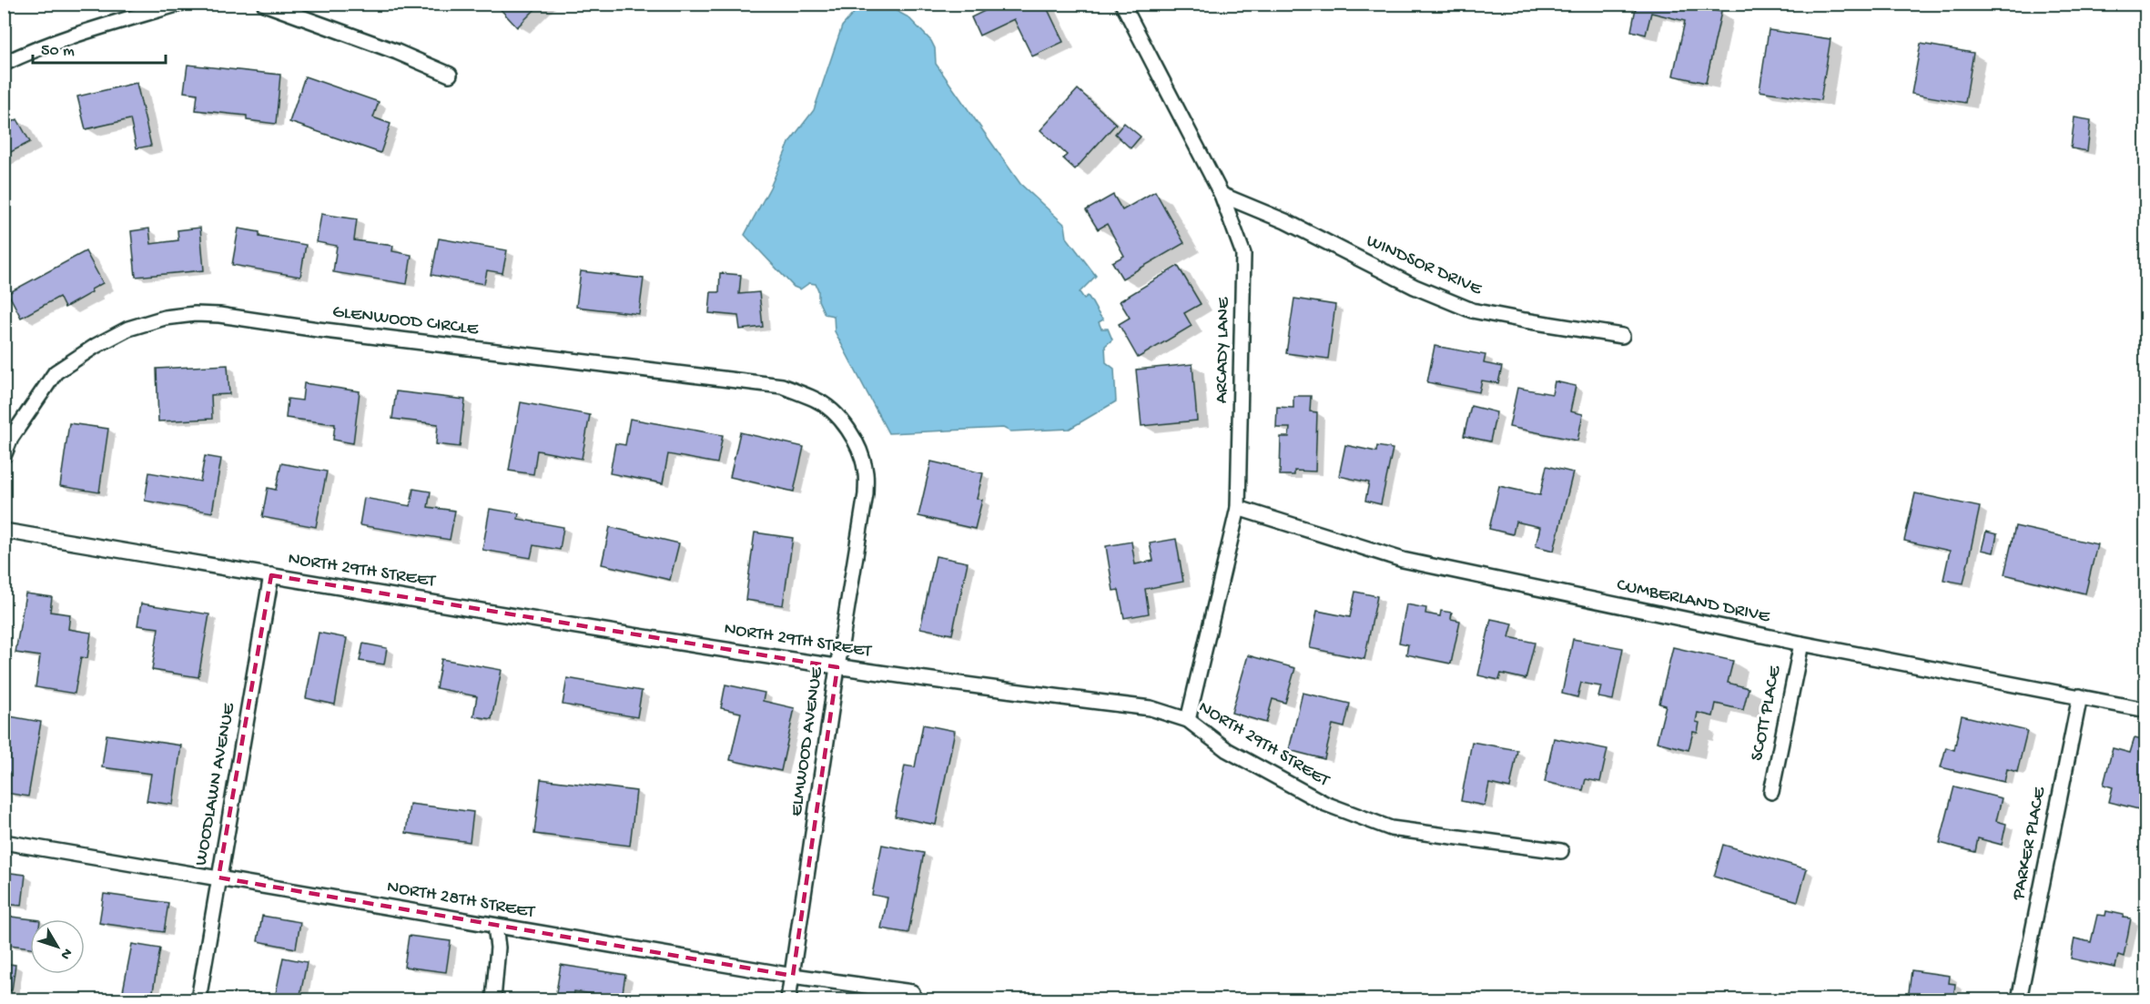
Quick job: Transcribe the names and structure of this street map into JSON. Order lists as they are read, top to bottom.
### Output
{
  "streets": {
    "street": [
      "WINDSOR DRIVE",
      "GLENWOOD CIRCLE",
      "ARCADY LANE",
      "NORTH 29TH STREET",
      "CUMBERLAND DRIVE",
      "SCOTT PLACE",
      "ELMWOOD AVENUE",
      "WOODLAWN AVENUE",
      "PARKER PLACE",
      "NORTH 28TH STREET"
    ]
  },
  "crossings": [
    ["WINDSOR DRIVE", "ARCADY LANE"],
    ["GLENWOOD CIRCLE", "ELMWOOD AVENUE"],
    ["ARCADY LANE", "NORTH 29TH STREET"],
    ["ARCADY LANE", "CUMBERLAND DRIVE"],
    ["NORTH 29TH STREET", "ELMWOOD AVENUE"],
    ["NORTH 29TH STREET", "WOODLAWN AVENUE"],
    ["CUMBERLAND DRIVE", "SCOTT PLACE"],
    ["CUMBERLAND DRIVE", "PARKER PLACE"],
    ["ELMWOOD AVENUE", "NORTH 28TH STREET"],
    ["WOODLAWN AVENUE", "NORTH 28TH STREET"]
  ],
  "scale_bar": "50 m",
  "north": "bottom right"
}
